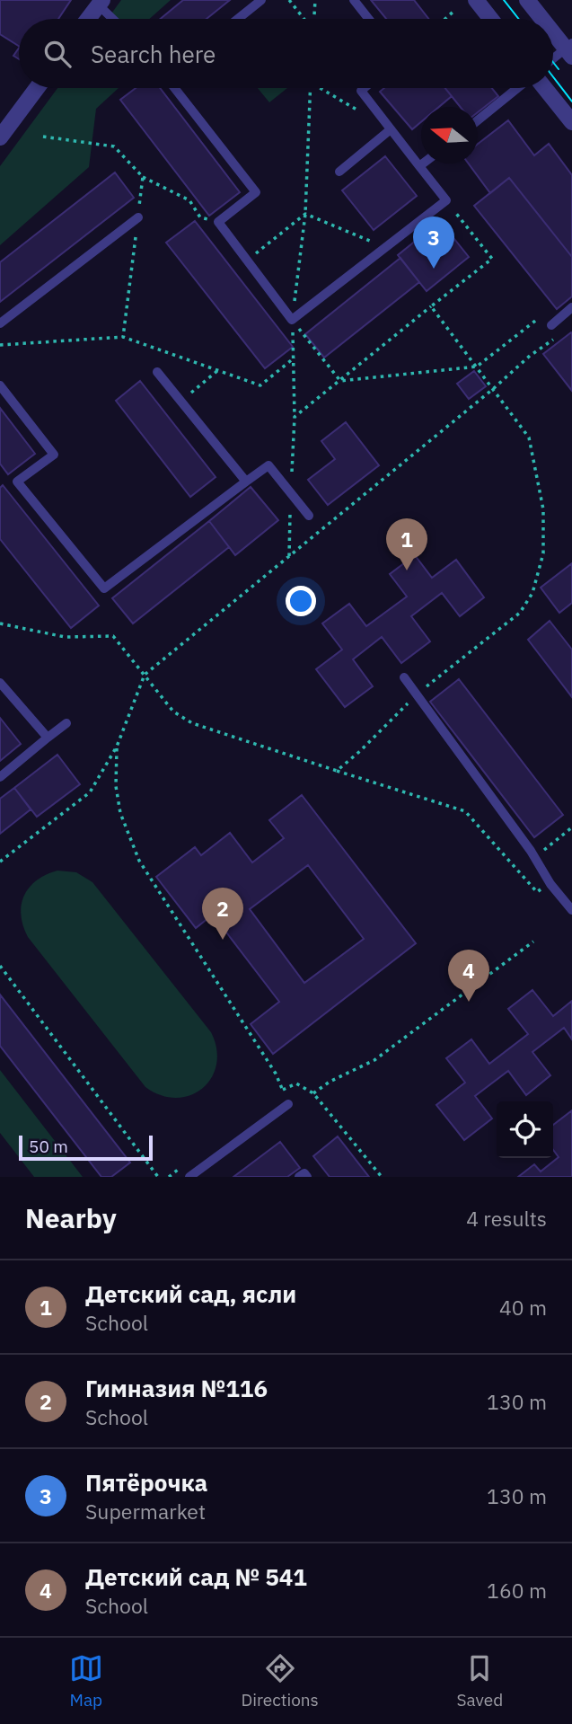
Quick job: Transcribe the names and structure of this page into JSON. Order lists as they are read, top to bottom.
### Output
{
  "scale_bar": "50 m",
  "north": "left",
  "page": {
    "search": "Search here",
    "pins": [
      "3",
      "1",
      "2",
      "4"
    ],
    "scale": "50 m",
    "heading": ["Nearby", "4 results"],
    "list": [
      {
        "mark": "1",
        "name": "Детский сад, ясли",
        "note": "School",
        "value": "40 m"
      },
      {
        "mark": "2",
        "name": "Гимназия №116",
        "note": "School",
        "value": "130 m"
      },
      {
        "mark": "3",
        "name": "Пятёрочка",
        "note": "Supermarket",
        "value": "130 m"
      },
      {
        "mark": "4",
        "name": "Детский сад № 541",
        "note": "School",
        "value": "160 m"
      }
    ],
    "nav": ["Map", "Directions", "Saved"]
  }
}
